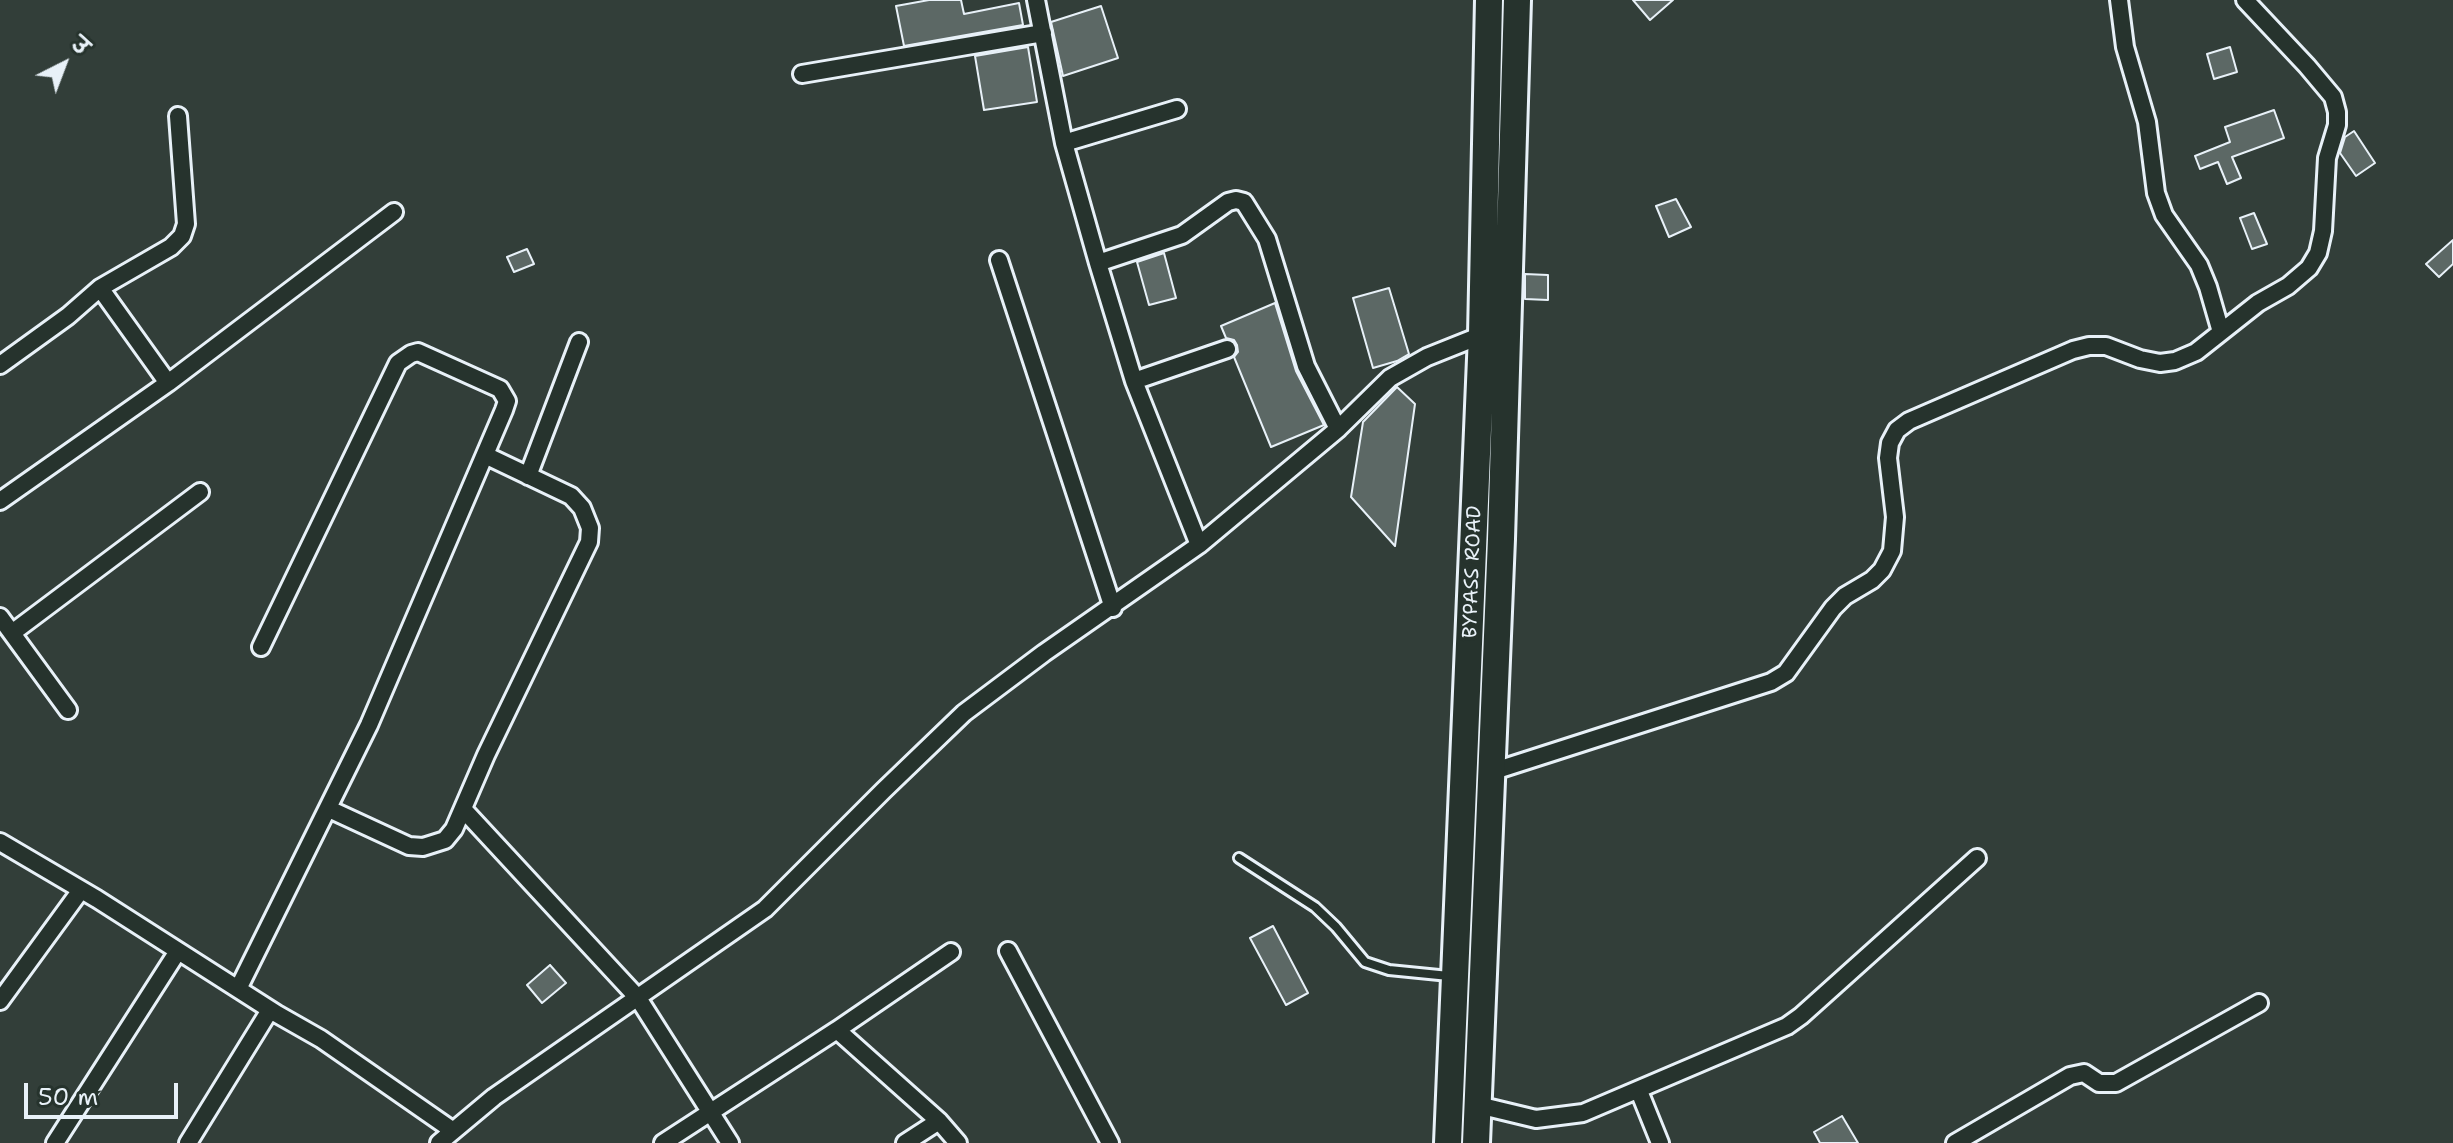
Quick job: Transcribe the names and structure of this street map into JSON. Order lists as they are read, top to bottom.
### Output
{
  "streets": {
    "main road": ["BYPASS ROAD"]
  },
  "scale_bar": "50 m",
  "north": "top right"
}
